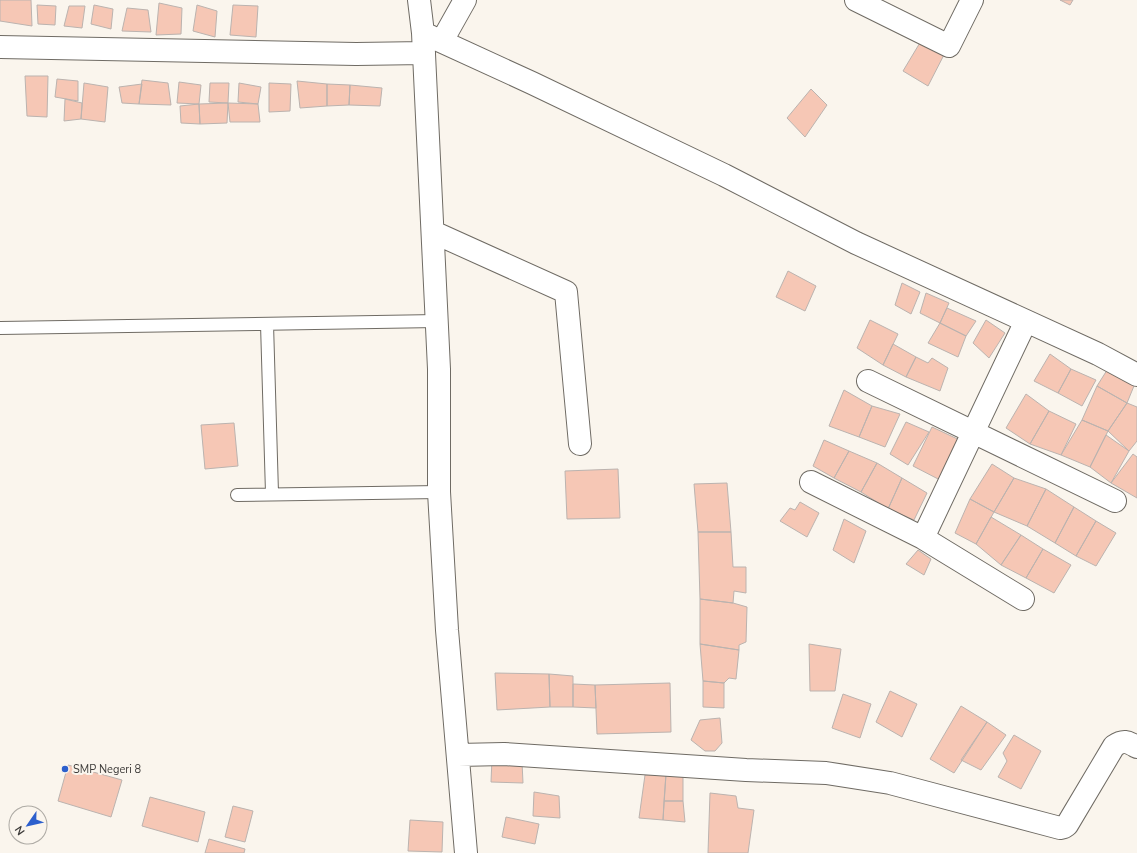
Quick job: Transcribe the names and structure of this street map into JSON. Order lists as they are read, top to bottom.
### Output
{
  "places": ["SMP Negeri 8"],
  "north": "bottom left"
}
